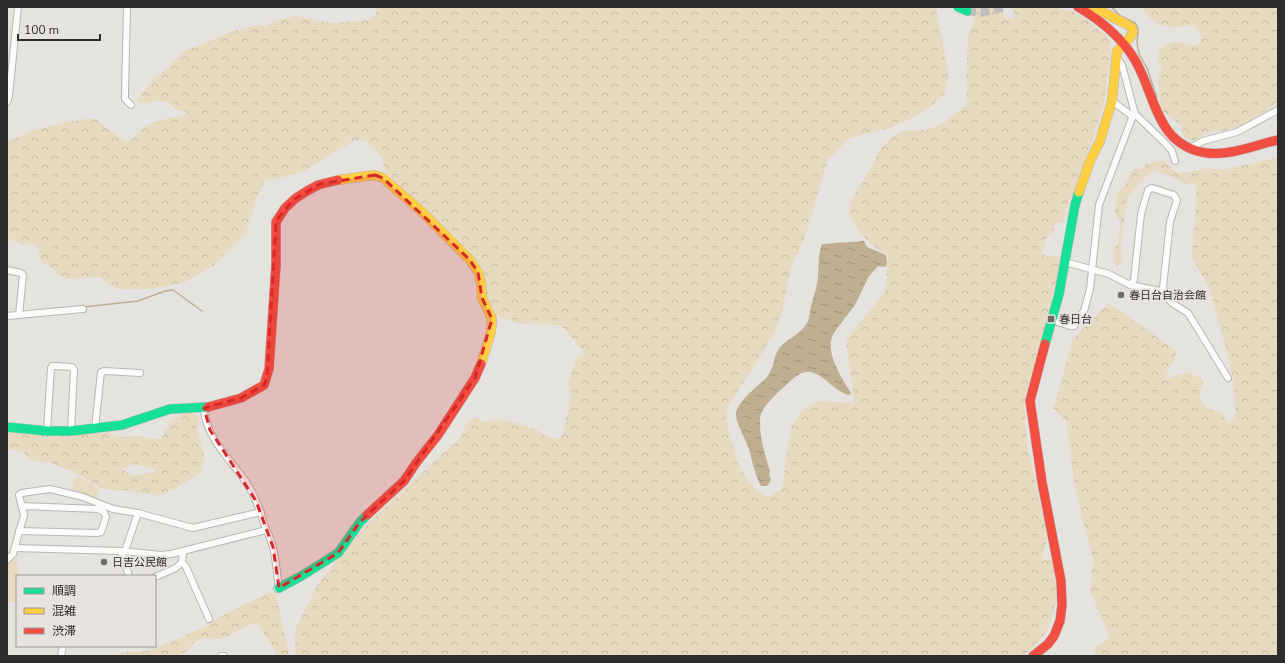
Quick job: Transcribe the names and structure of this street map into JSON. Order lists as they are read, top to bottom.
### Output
{
  "places": {
    "other": ["春日台自治会館", "日吉公民館"],
    "transit": ["春日台"]
  },
  "legend": ["順調", "混雑", "渋滞"],
  "scale_bar": "100 m"
}
